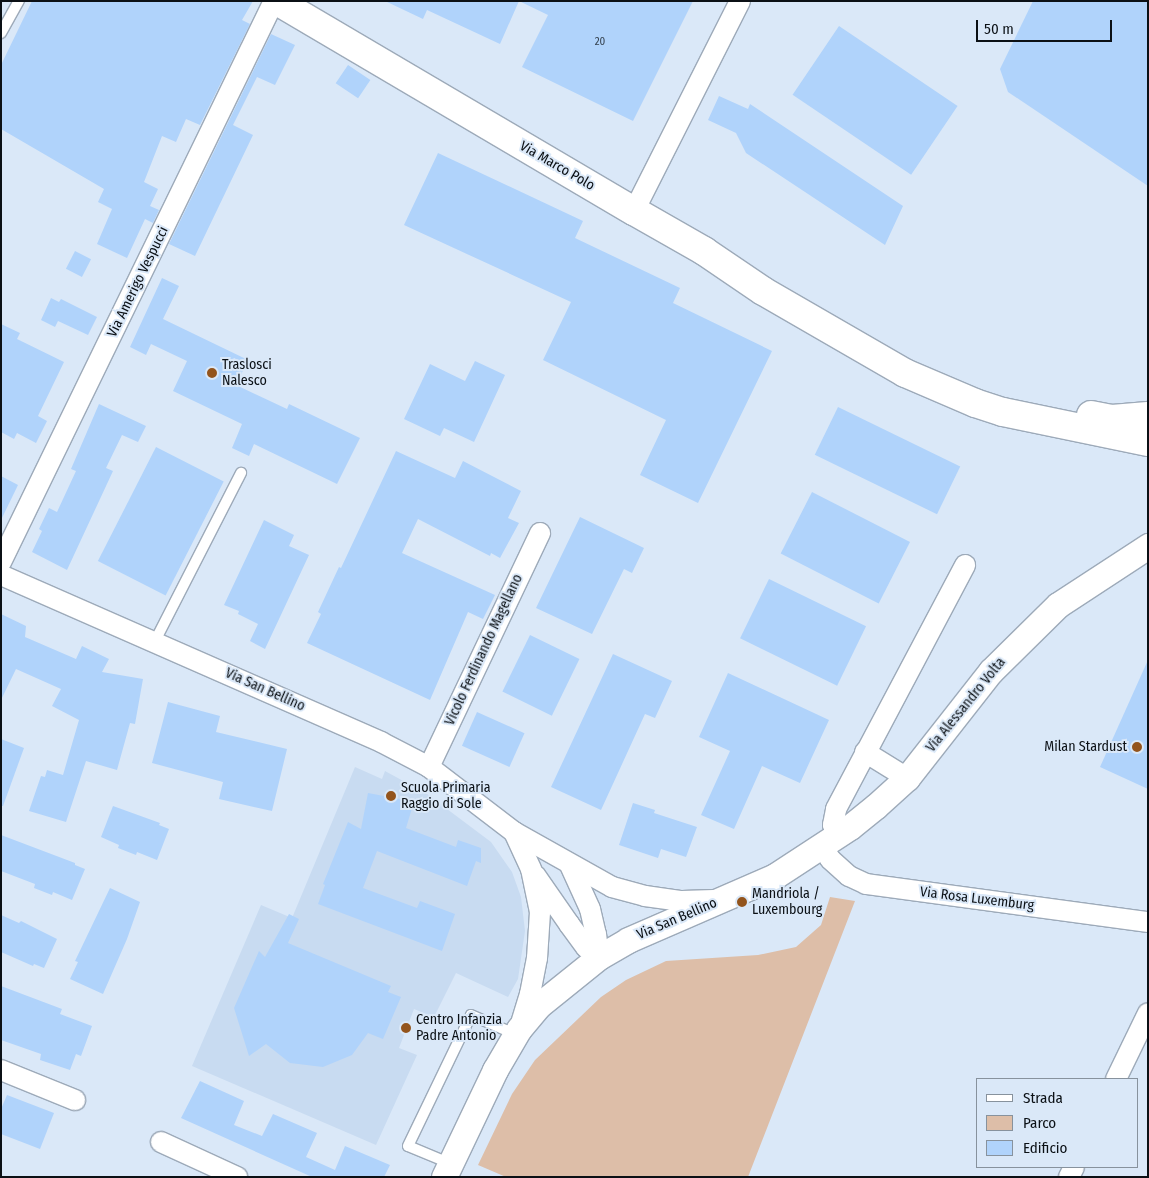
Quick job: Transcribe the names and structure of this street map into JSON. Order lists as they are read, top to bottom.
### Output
{
  "streets": {
    "main road": ["Via Marco Polo"],
    "street": [
      "Via Amerigo Vespucci",
      "Vicolo Ferdinando Magellano",
      "Via San Bellino",
      "Via Alessandro Volta",
      "Via Rosa Luxemburg"
    ]
  },
  "crossings": [
    ["Via Marco Polo", "Via Amerigo Vespucci"],
    ["Vicolo Ferdinando Magellano", "Via San Bellino"],
    ["Via San Bellino", "Via Alessandro Volta"],
    ["Via Alessandro Volta", "Via Rosa Luxemburg"]
  ],
  "places": [
    "Traslosci Nalesco",
    "Milan Stardust",
    "Scuola Primaria Raggio di Sole",
    "Mandriola / Luxembourg",
    "Centro Infanzia Padre Antonio"
  ],
  "house_numbers": ["20"],
  "legend": ["Strada", "Parco", "Edificio"],
  "scale_bar": "50 m"
}
